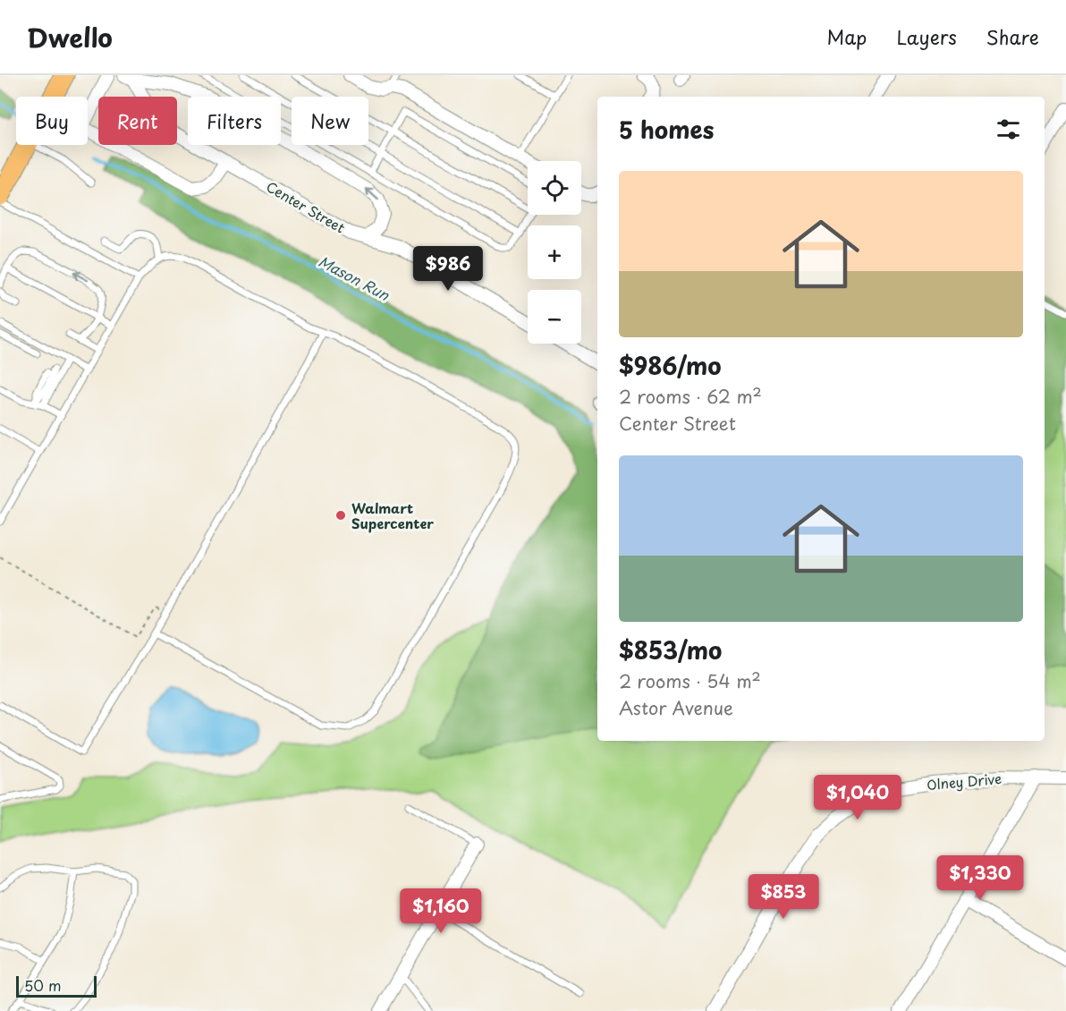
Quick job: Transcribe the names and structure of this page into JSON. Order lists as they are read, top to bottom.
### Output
{
  "streets": {
    "street": ["Center Street", "Olney Drive"]
  },
  "water": ["Mason Run"],
  "places": ["Walmart Supercenter"],
  "scale_bar": "50 m",
  "page": {
    "header": "Dwello",
    "nav": ["Map", "Layers", "Share"],
    "chip": [
      "Buy",
      "Rent",
      "Filters",
      "New"
    ],
    "heading": "5 homes",
    "map_buttons": ["+", "−"],
    "list": [
      {
        "name": "$986/mo",
        "note": "2 rooms · 62 m² · Center Street"
      },
      {
        "name": "$853/mo",
        "note": "2 rooms · 54 m² · Astor Avenue"
      }
    ],
    "price": [
      "$986",
      "$1,040",
      "$1,330",
      "$853",
      "$1,160"
    ],
    "scale": "50 m"
  }
}
